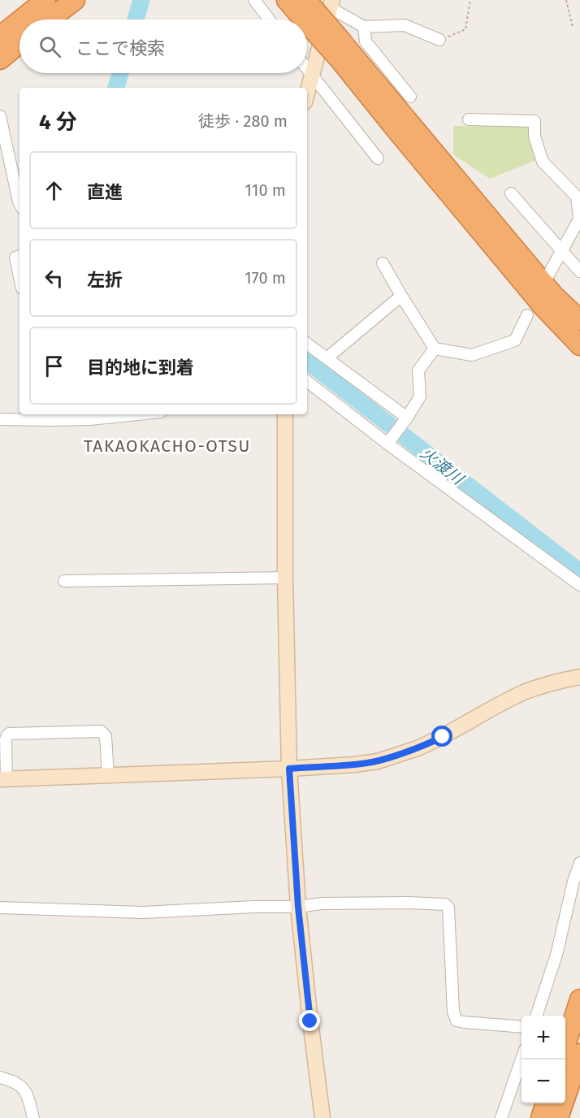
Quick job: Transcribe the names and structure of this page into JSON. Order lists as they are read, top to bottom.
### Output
{
  "districts": ["TAKAOKACHO-OTSU"],
  "water": ["火渡川"],
  "page": {
    "search": "ここで検索",
    "heading": ["4 分", "徒歩 · 280 m"],
    "list": [
      ["直進", "110 m"],
      ["左折", "170 m"],
      "目的地に到着"
    ],
    "map_buttons": ["+", "−"]
  }
}
